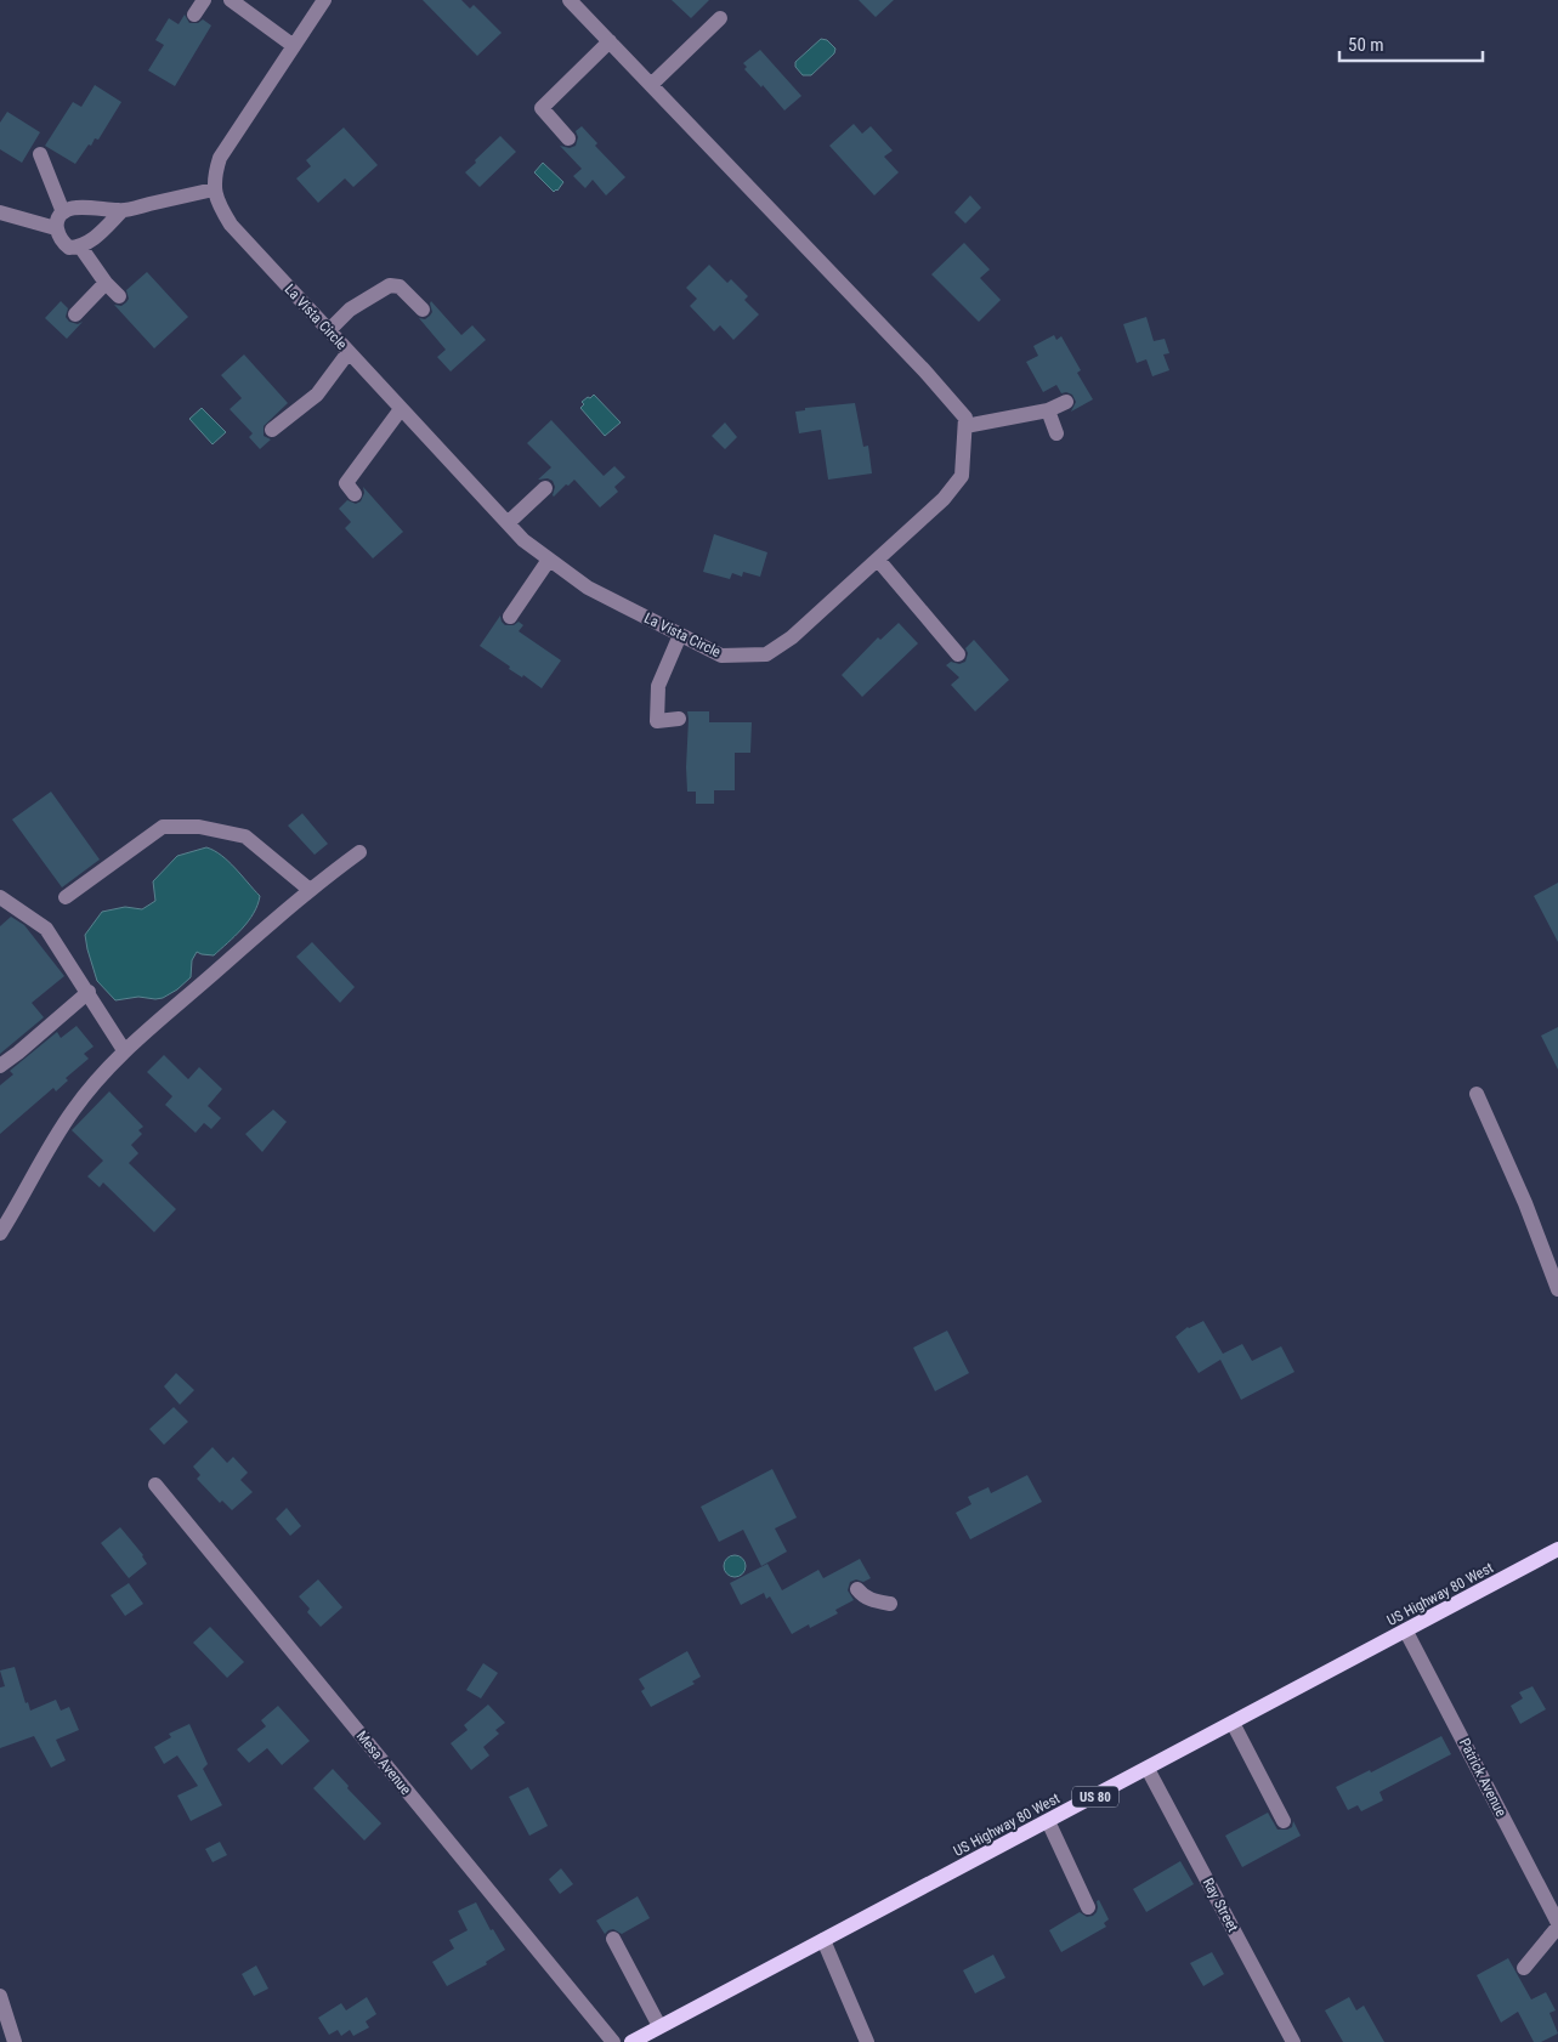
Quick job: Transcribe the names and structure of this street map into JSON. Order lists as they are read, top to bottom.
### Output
{
  "streets": {
    "main road": ["US Highway 80 West", "US 80"],
    "street": [
      "La Vista Circle",
      "Mesa Avenue",
      "Patrick Avenue",
      "Ray Street"
    ]
  },
  "crossings": [
    ["US Highway 80 West", "Patrick Avenue"],
    ["US Highway 80 West", "Ray Street"]
  ],
  "scale_bar": "50 m"
}
